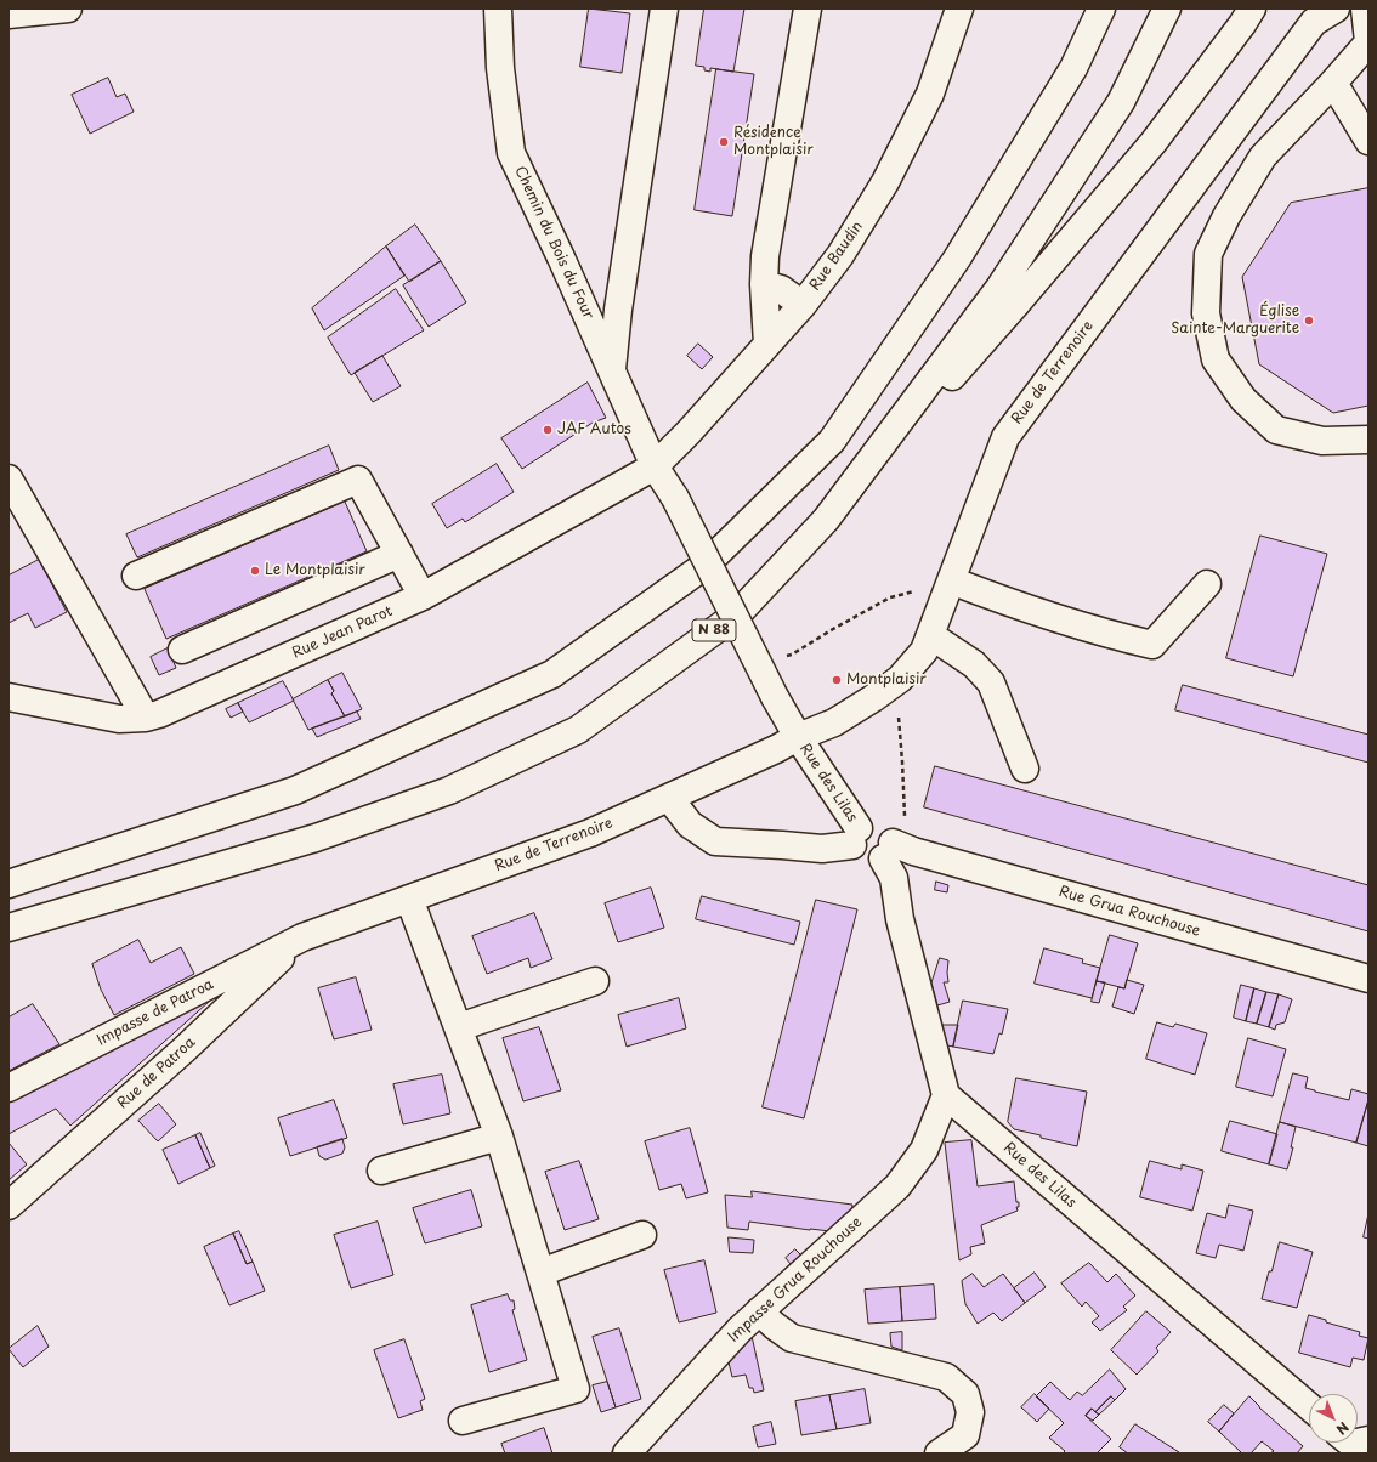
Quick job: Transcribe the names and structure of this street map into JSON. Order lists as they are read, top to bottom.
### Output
{
  "streets": {
    "main road": [
      "Chemin du Bois du Four",
      "Rue Baudin",
      "Rue de Terrenoire",
      "N 88",
      "Rue Jean Parot",
      "Rue des Lilas",
      "Rue Grua Rouchouse",
      "Impasse de Patroa",
      "Rue de Patroa",
      "Impasse Grua Rouchouse"
    ]
  },
  "crossings": [
    ["Chemin du Bois du Four", "Rue Baudin"],
    ["Chemin du Bois du Four", "Rue Jean Parot"],
    ["Rue Baudin", "Rue Jean Parot"],
    ["Rue de Terrenoire", "Rue des Lilas"],
    ["Rue de Terrenoire", "Impasse de Patroa"],
    ["Rue de Terrenoire", "Rue de Patroa"],
    ["Rue des Lilas", "Impasse Grua Rouchouse"],
    ["Impasse de Patroa", "Rue de Patroa"]
  ],
  "places": [
    "Résidence Montplaisir",
    "Église Sainte-Marguerite",
    "JAF Autos",
    "Le Montplaisir",
    "Montplaisir"
  ],
  "north": "bottom right"
}
